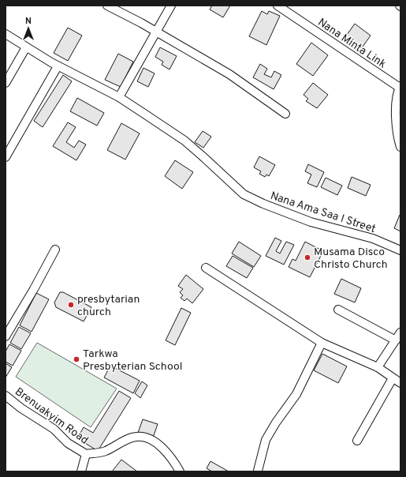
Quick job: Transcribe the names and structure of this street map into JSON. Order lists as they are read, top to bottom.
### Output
{
  "streets": {
    "street": ["Nana Minta Link", "Nana Ama Saa I Street", "Brenuakyim Road"]
  },
  "places": ["Musama Disco Christo Church", "presbytarian church", "Tarkwa Presbyterian School"],
  "north": "top"
}
